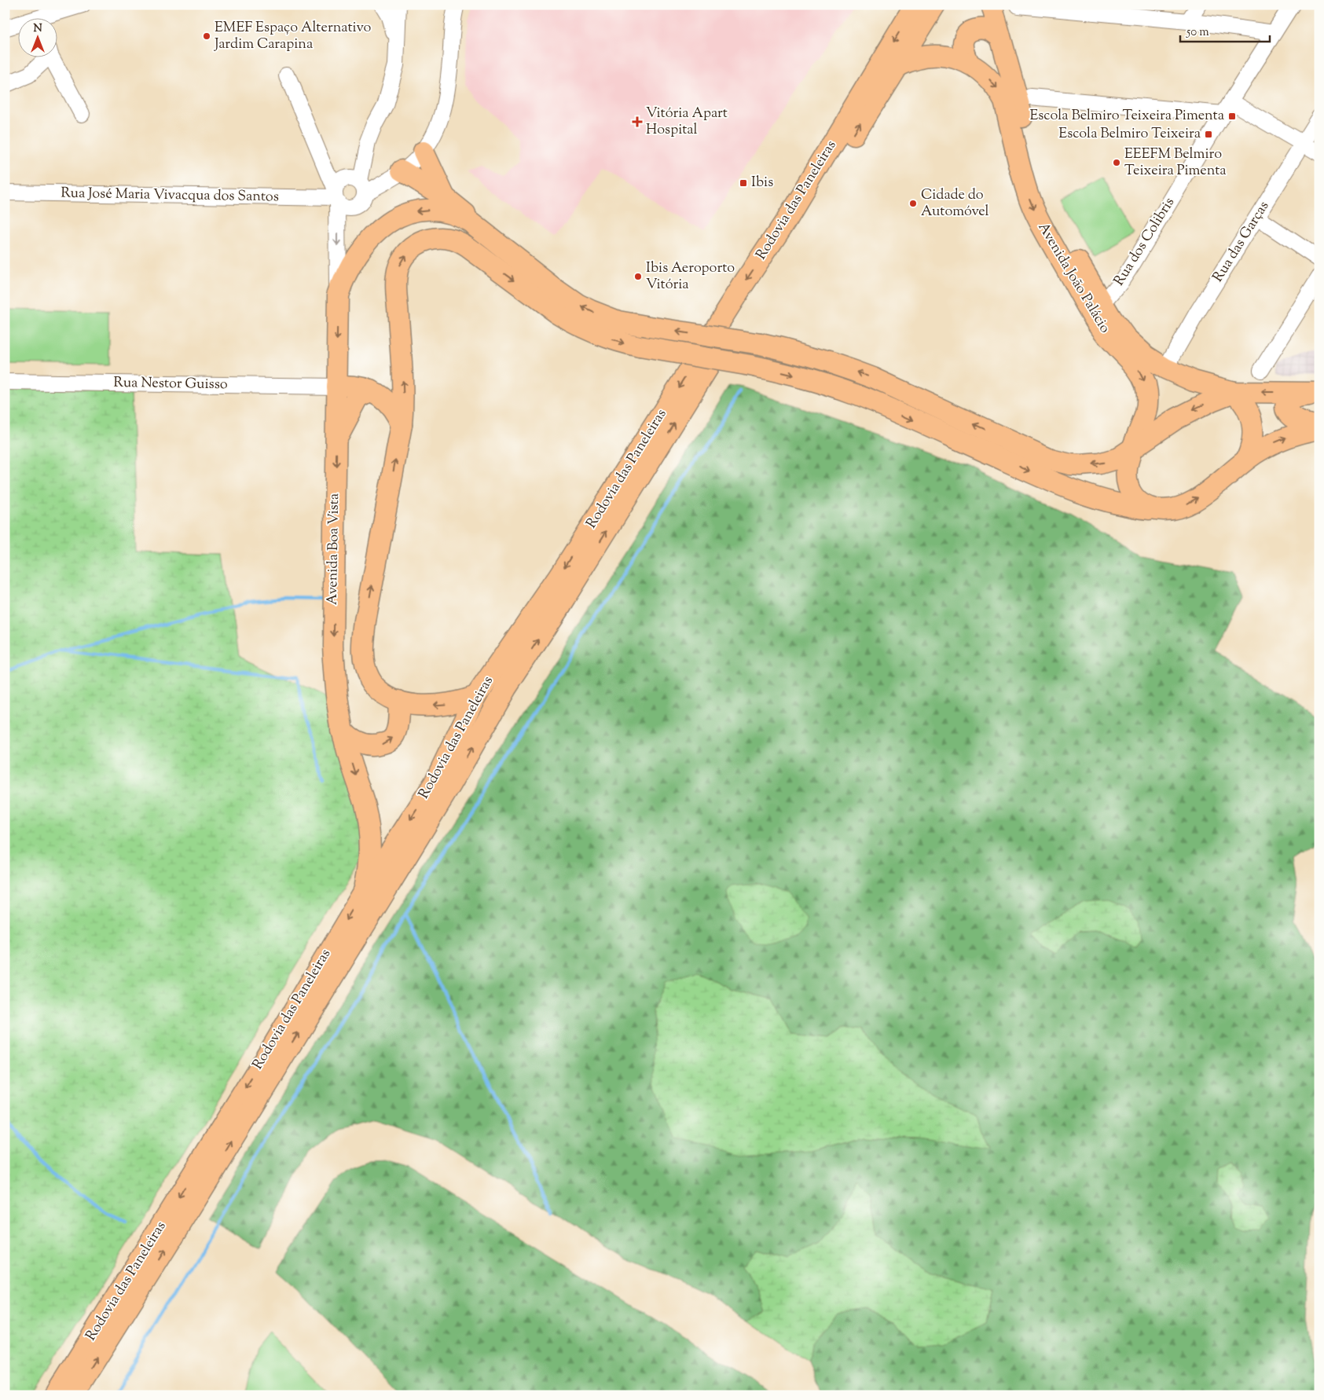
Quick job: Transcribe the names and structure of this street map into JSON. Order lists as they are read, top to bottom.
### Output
{
  "streets": {
    "main road": ["Rodovia das Paneleiras", "Avenida João Palácio", "Avenida Boa Vista"],
    "street": [
      "Rua José Maria Vivacqua dos Santos",
      "Rua dos Colibris",
      "Rua das Garças",
      "Rua Nestor Guisso"
    ]
  },
  "crossings": [
    ["Rua José Maria Vivacqua dos Santos", "Avenida Boa Vista"],
    ["Rodovia das Paneleiras", "Avenida João Palácio"],
    ["Rodovia das Paneleiras", "Avenida Boa Vista"],
    ["Rua dos Colibris", "Avenida João Palácio"],
    ["Rua das Garças", "Avenida João Palácio"],
    ["Rua Nestor Guisso", "Avenida Boa Vista"]
  ],
  "one_way": ["Avenida Boa Vista"],
  "places": {
    "other": [
      "EMEF Espaço Alternativo Jardim Carapina",
      "EEEFM Belmiro Teixeira Pimenta",
      "Cidade do Automóvel",
      "Ibis Aeroporto Vitória"
    ],
    "transit": ["Escola Belmiro Teixeira Pimenta", "Escola Belmiro Teixeira", "Ibis"],
    "health": ["Vitória Apart Hospital"]
  },
  "scale_bar": "50 m",
  "north": "top"
}
